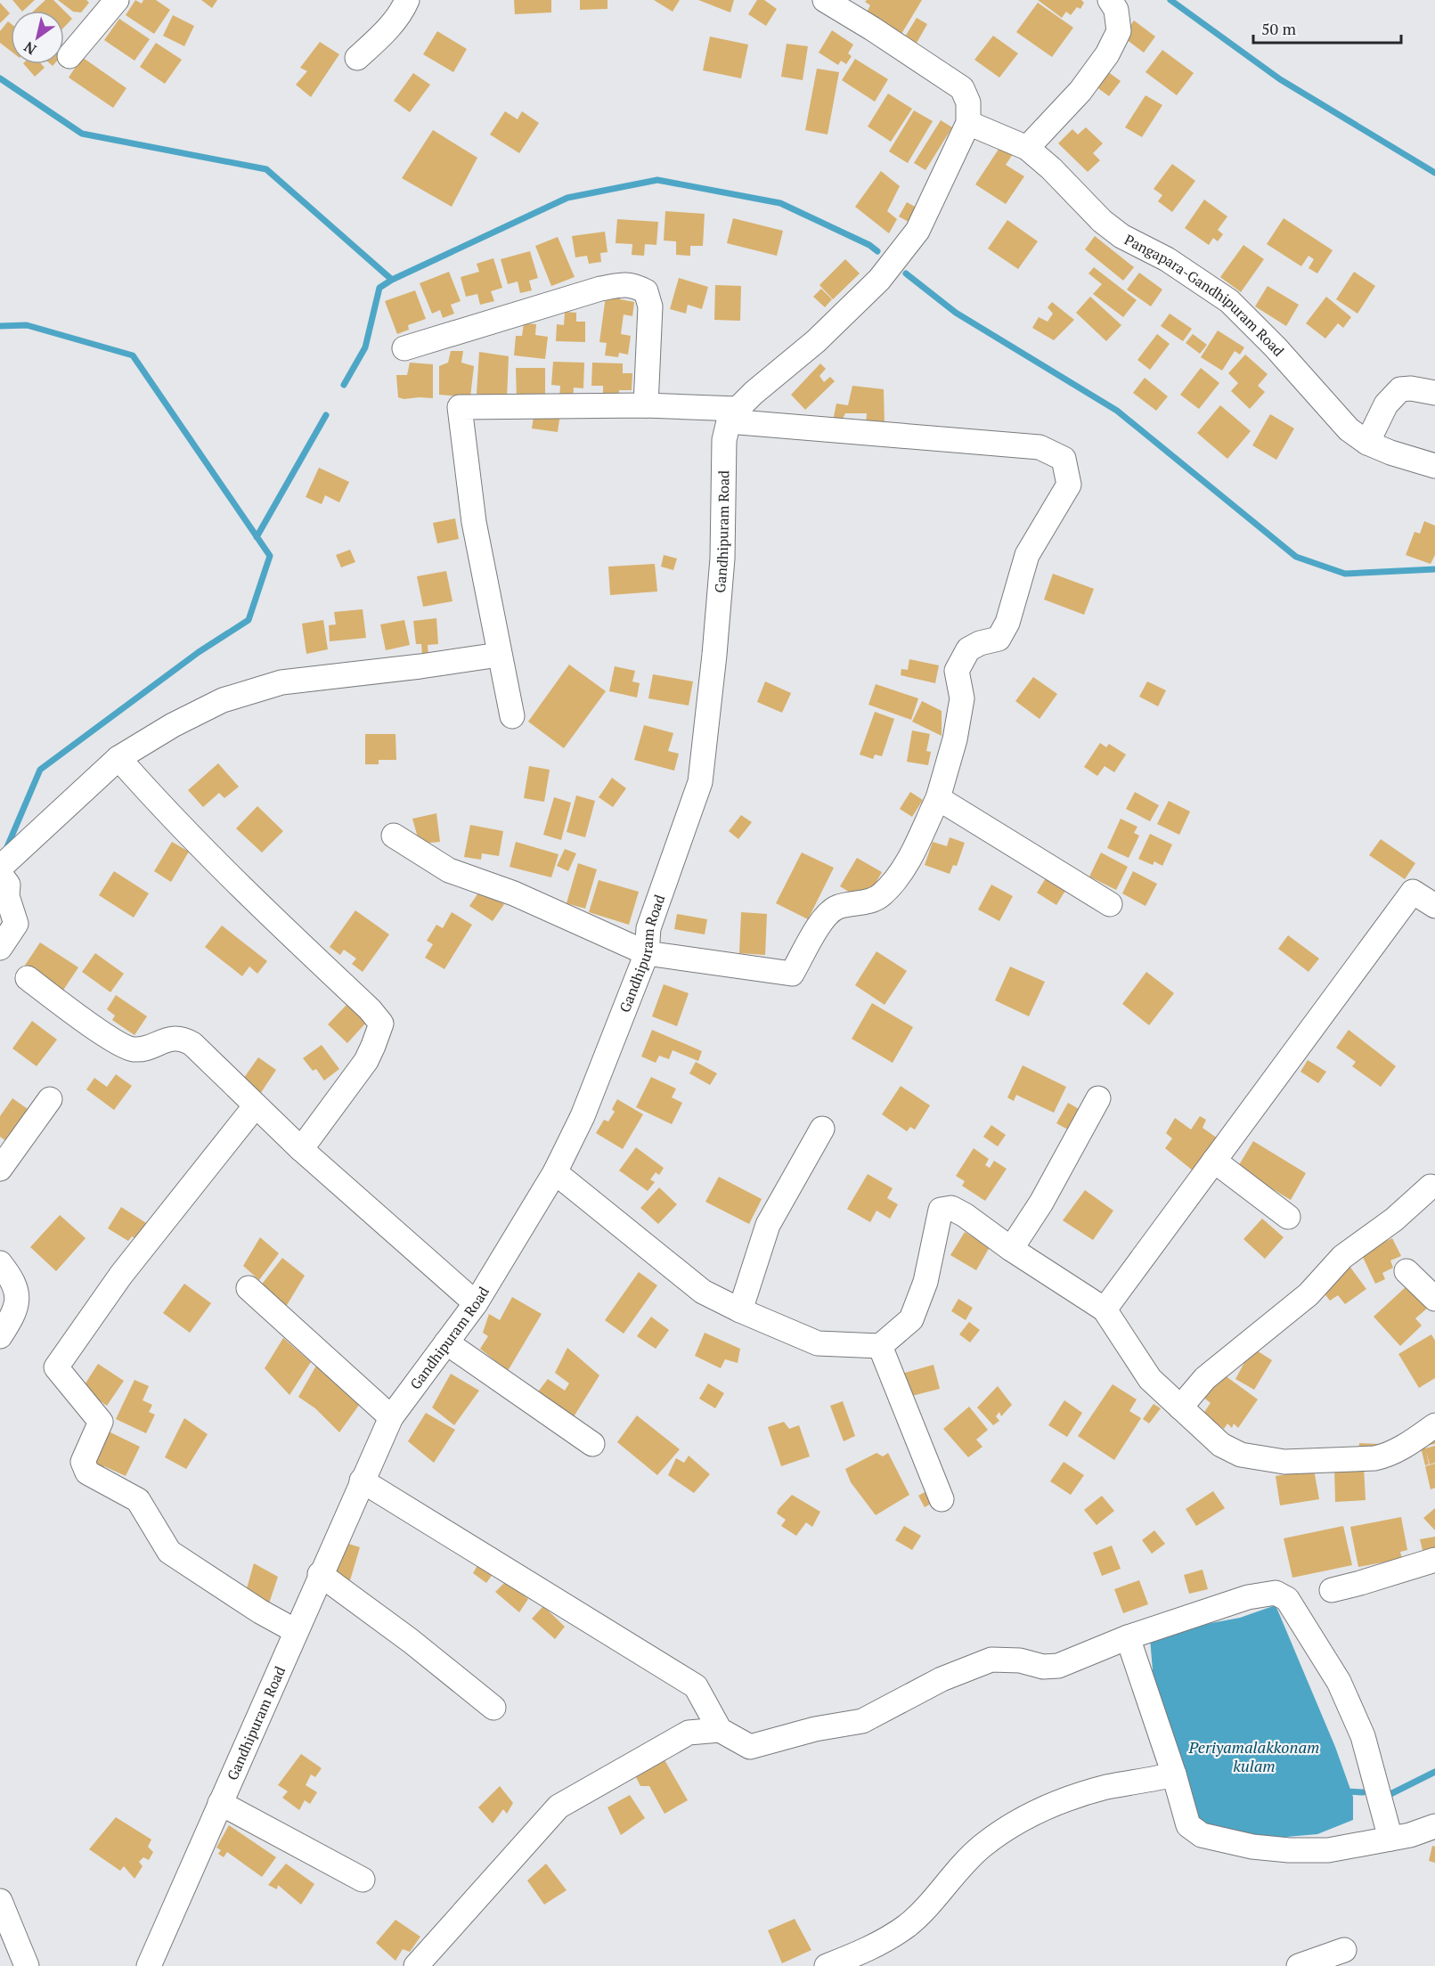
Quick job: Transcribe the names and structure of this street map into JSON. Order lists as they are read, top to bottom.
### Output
{
  "streets": {
    "street": ["Pangapara-Gandhipuram Road", "Gandhipuram Road"]
  },
  "water": ["Periyamalakkonam kulam"],
  "scale_bar": "50 m",
  "north": "bottom left"
}
